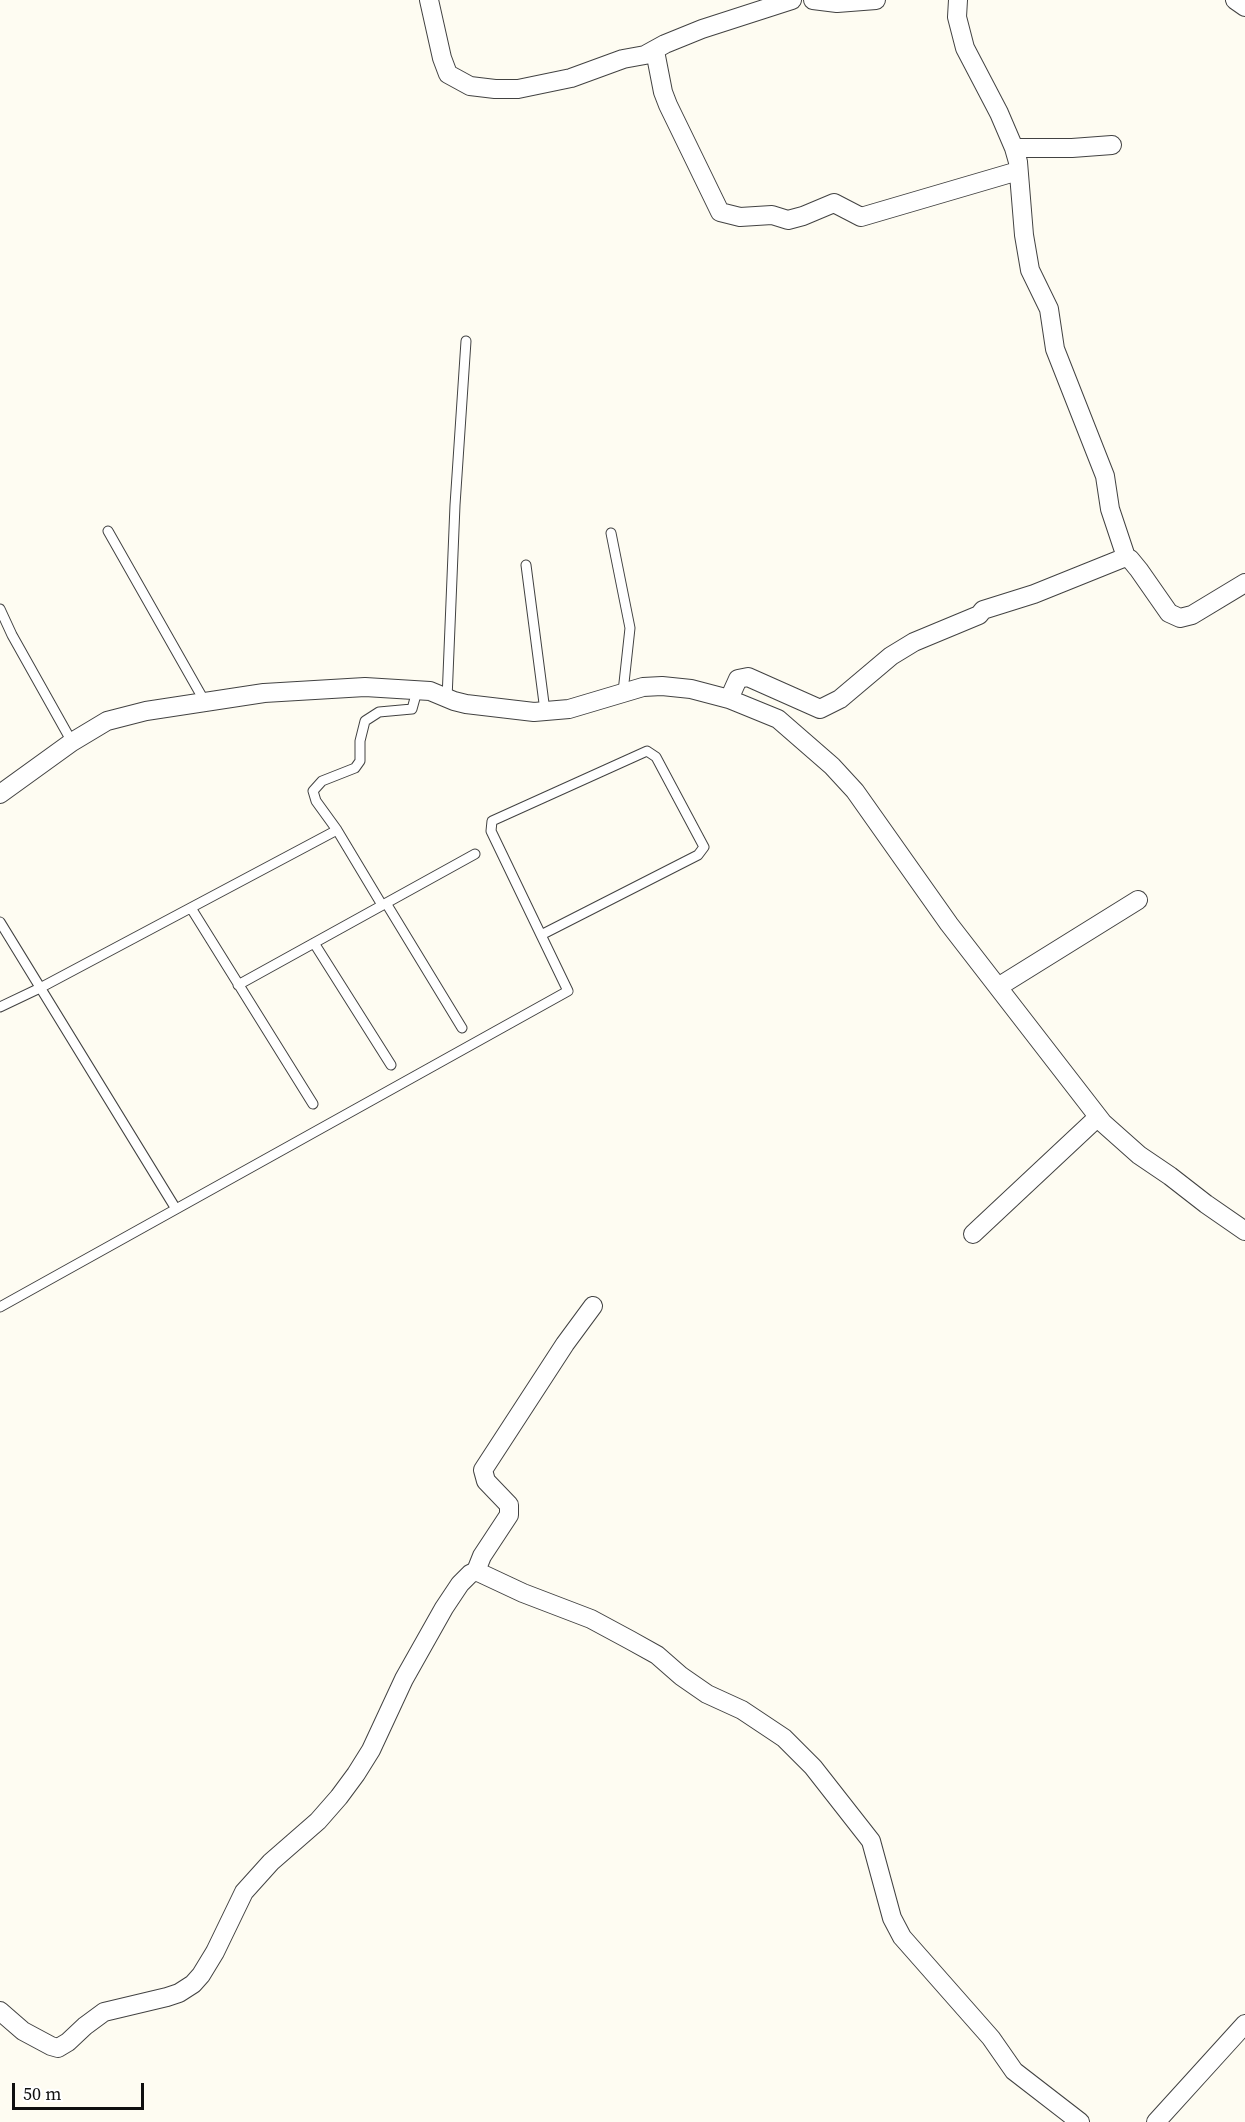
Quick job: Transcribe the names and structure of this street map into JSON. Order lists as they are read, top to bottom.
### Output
{
  "scale_bar": "50 m"
}
